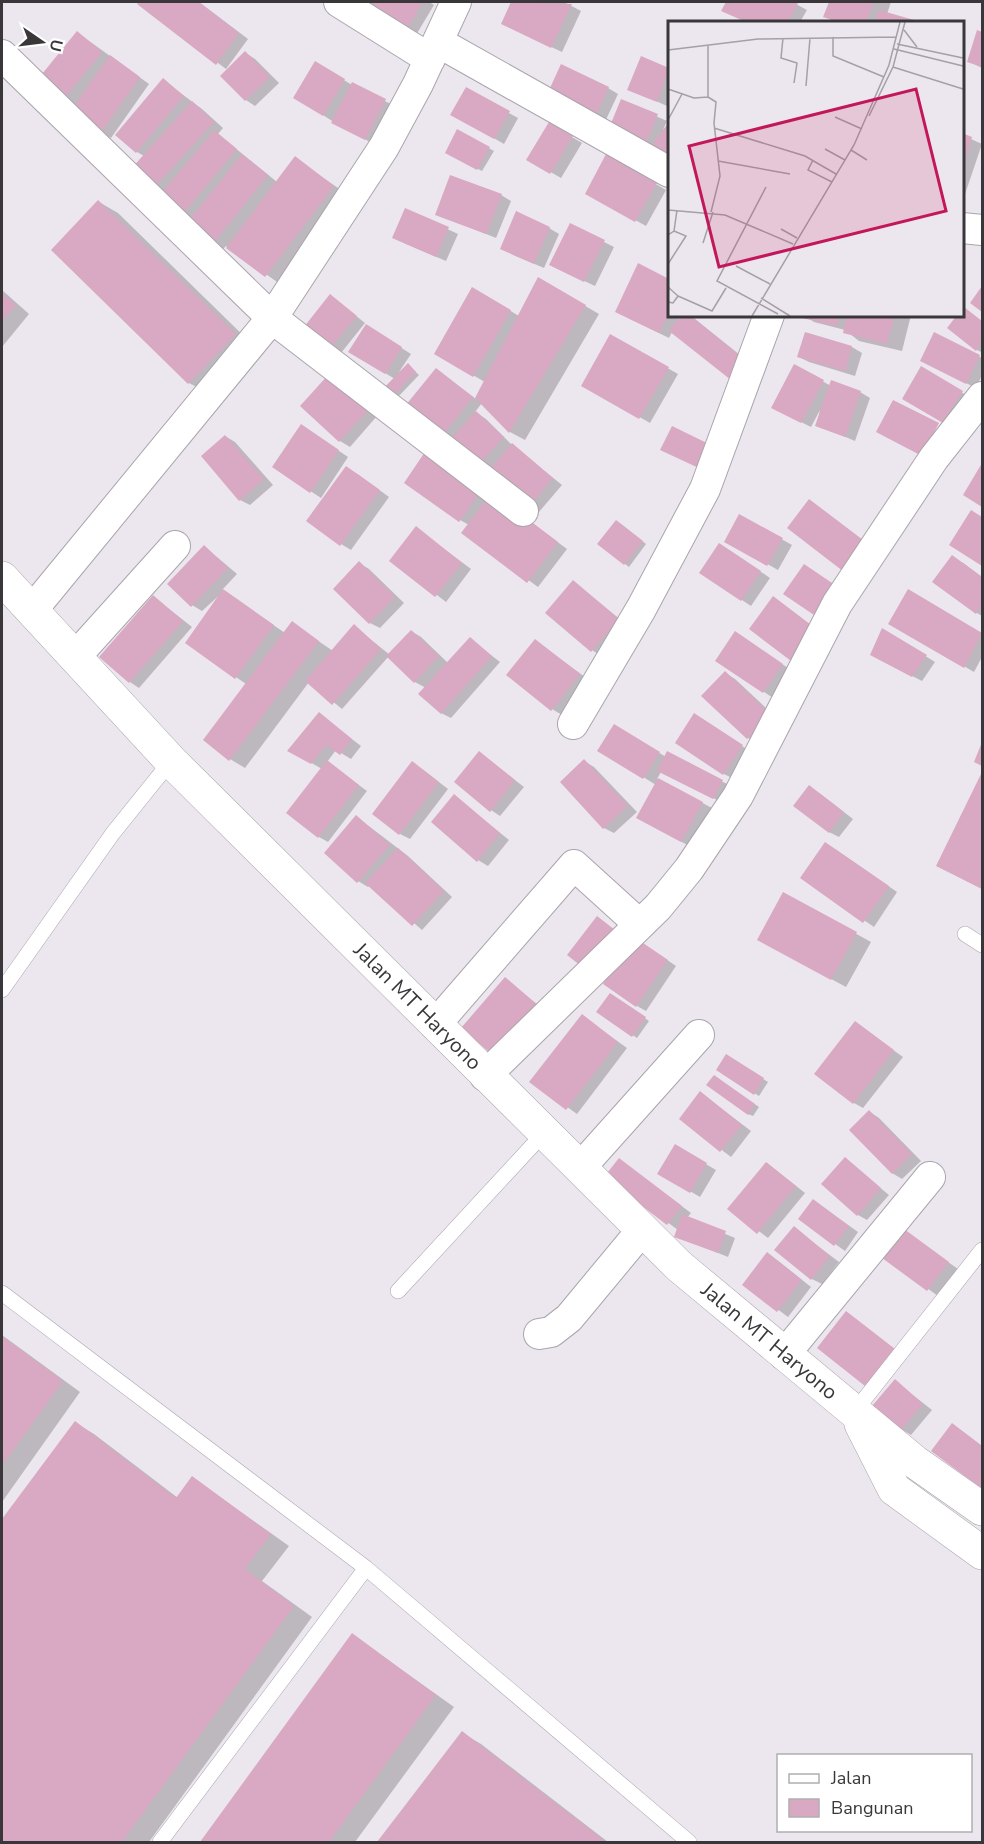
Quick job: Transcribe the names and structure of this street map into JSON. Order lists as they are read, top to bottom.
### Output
{
  "streets": {
    "main road": ["Jalan MT Haryono"]
  },
  "legend": ["Jalan", "Bangunan"],
  "north": "right"
}
